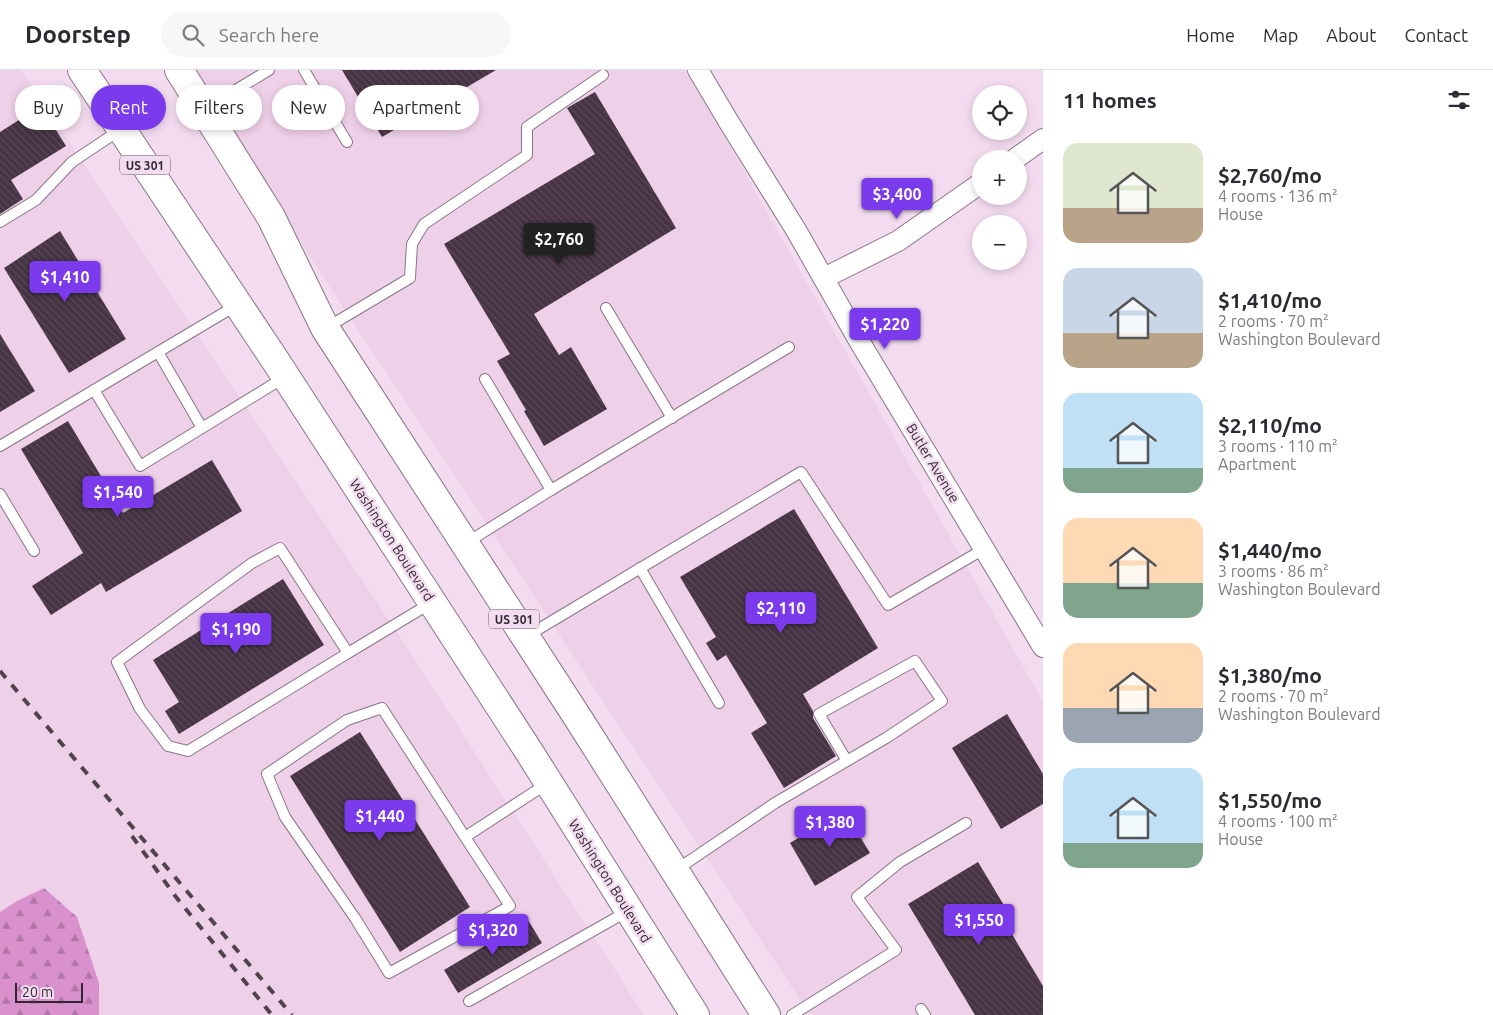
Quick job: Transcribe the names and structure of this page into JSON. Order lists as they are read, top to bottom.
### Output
{
  "streets": {
    "main road": ["US 301", "Washington Boulevard"],
    "street": ["Butler Avenue"]
  },
  "scale_bar": "20 m",
  "page": {
    "header": "Doorstep",
    "search": "Search here",
    "nav": [
      "Home",
      "Map",
      "About",
      "Contact"
    ],
    "heading": "11 homes",
    "map_buttons": ["+", "−"],
    "chip": [
      "Buy",
      "Rent",
      "Filters",
      "New",
      "Apartment"
    ],
    "list": [
      {
        "name": "$2,760/mo",
        "note": "4 rooms · 136 m² · House"
      },
      {
        "name": "$1,410/mo",
        "note": "2 rooms · 70 m² · Washington Boulevard"
      },
      {
        "name": "$2,110/mo",
        "note": "3 rooms · 110 m² · Apartment"
      },
      {
        "name": "$1,440/mo",
        "note": "3 rooms · 86 m² · Washington Boulevard"
      },
      {
        "name": "$1,380/mo",
        "note": "2 rooms · 70 m² · Washington Boulevard"
      },
      {
        "name": "$1,550/mo",
        "note": "4 rooms · 100 m² · House"
      }
    ],
    "price": [
      "$3,400",
      "$2,760",
      "$1,410",
      "$1,220",
      "$1,540",
      "$2,110",
      "$1,190",
      "$1,440",
      "$1,380",
      "$1,550",
      "$1,320"
    ],
    "scale": "20 m"
  }
}
